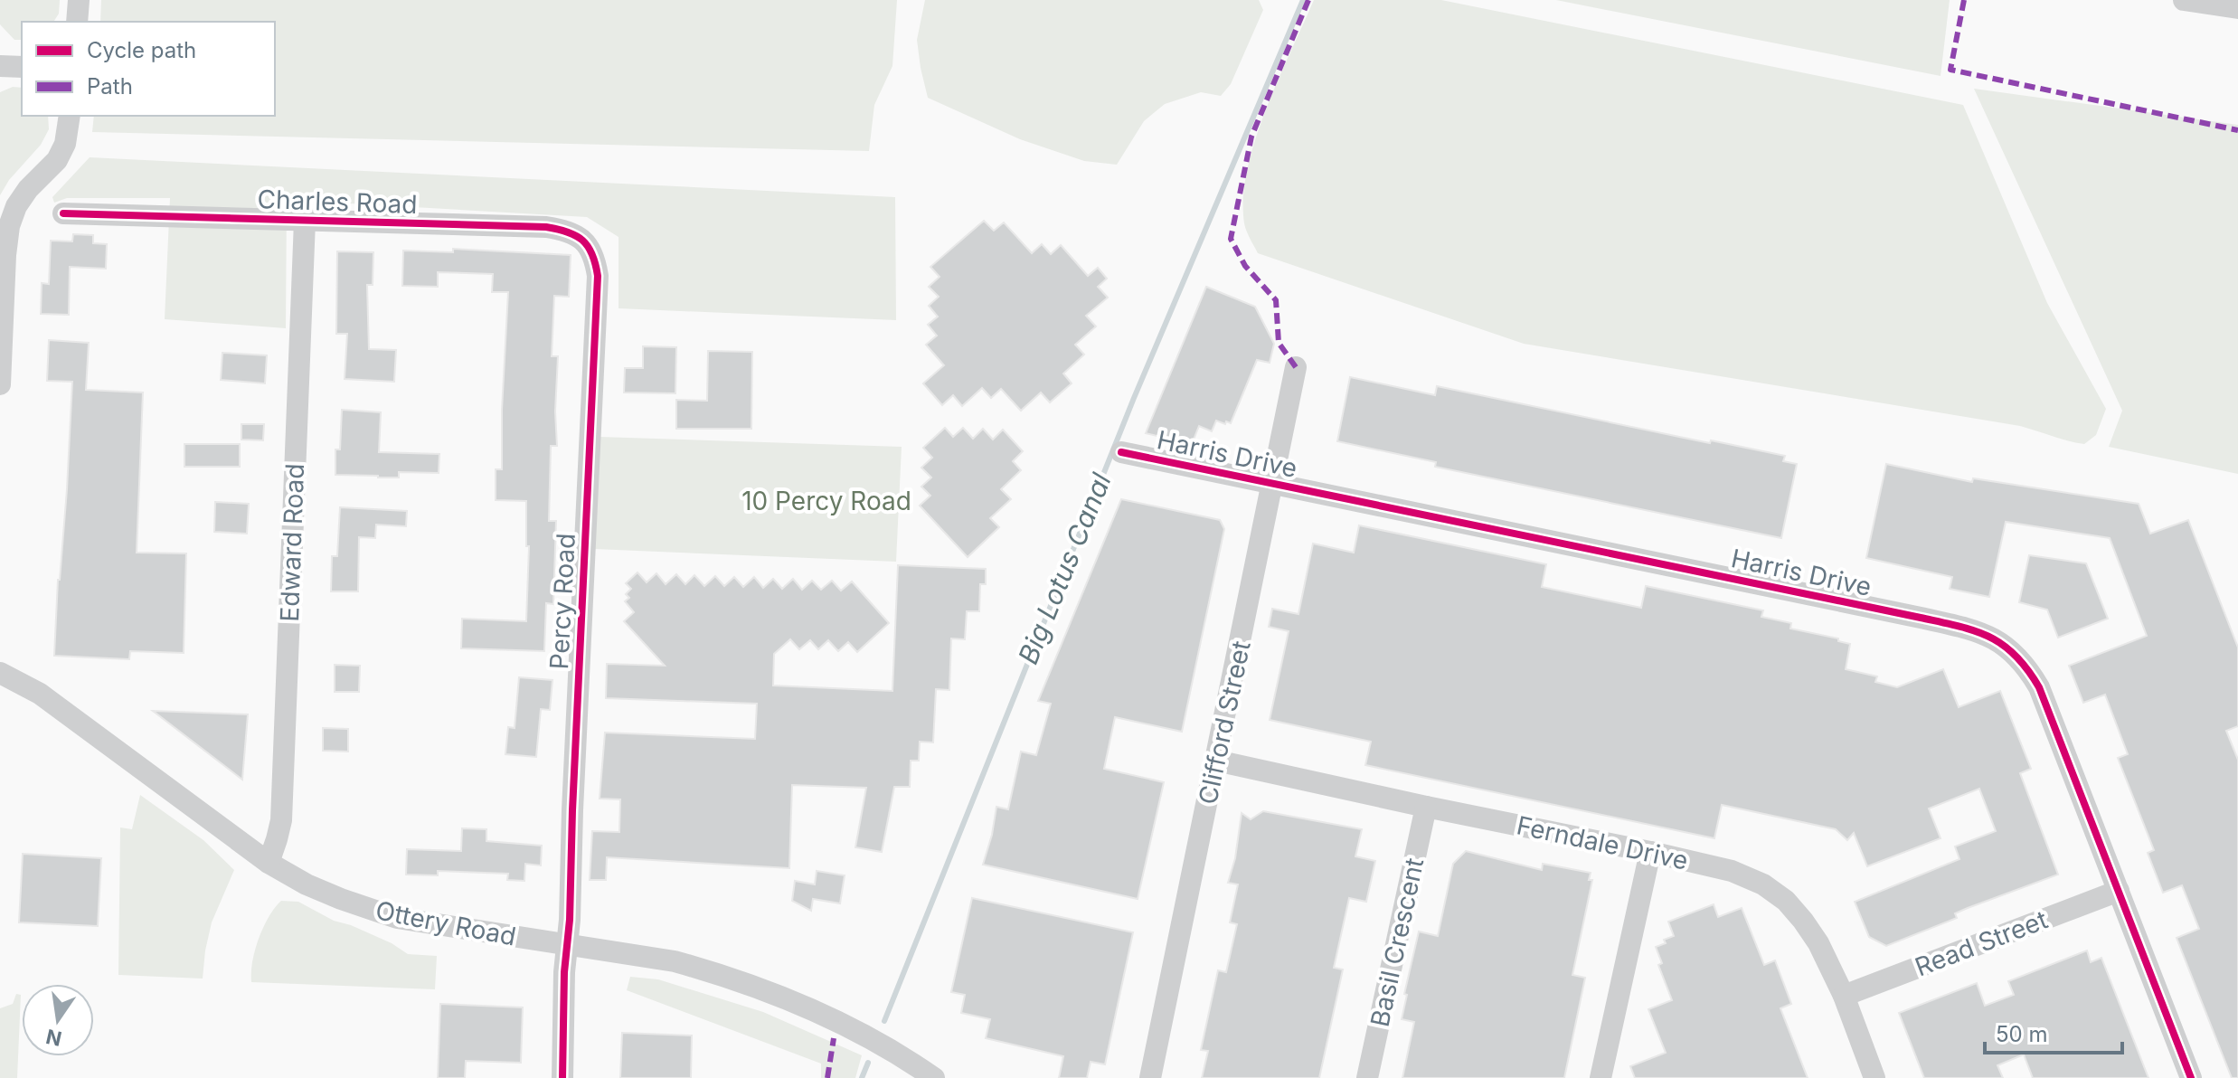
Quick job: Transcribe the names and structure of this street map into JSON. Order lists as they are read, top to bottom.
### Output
{
  "streets": {
    "street": [
      "Charles Road",
      "Harris Drive",
      "Edward Road",
      "Percy Road",
      "Clifford Street",
      "Ferndale Drive",
      "Ottery Road",
      "Basil Crescent",
      "Read Street"
    ]
  },
  "crossings": [
    ["Charles Road", "Edward Road"],
    ["Charles Road", "Percy Road"],
    ["Harris Drive", "Clifford Street"],
    ["Harris Drive", "Read Street"],
    ["Edward Road", "Ottery Road"],
    ["Percy Road", "Ottery Road"],
    ["Clifford Street", "Ferndale Drive"],
    ["Ferndale Drive", "Basil Crescent"],
    ["Ferndale Drive", "Read Street"]
  ],
  "water": ["Big Lotus Canal"],
  "parks": ["10 Percy Road"],
  "legend": ["Cycle path", "Path"],
  "scale_bar": "50 m",
  "north": "bottom"
}
